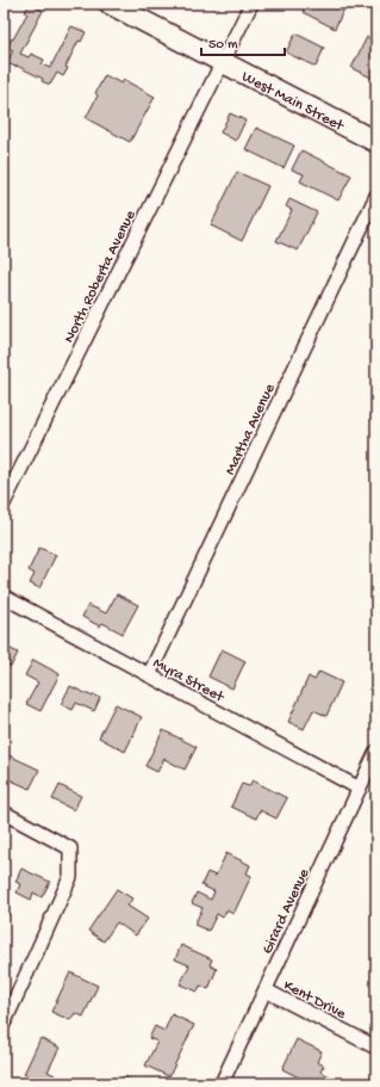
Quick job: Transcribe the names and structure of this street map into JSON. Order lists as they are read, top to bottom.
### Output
{
  "streets": {
    "main road": ["West Main Street"],
    "street": [
      "North Roberta Avenue",
      "Martha Avenue",
      "Myra Street",
      "Girard Avenue",
      "Kent Drive"
    ]
  },
  "crossings": [
    ["West Main Street", "North Roberta Avenue"],
    ["Martha Avenue", "Myra Street"],
    ["Myra Street", "Girard Avenue"],
    ["Girard Avenue", "Kent Drive"]
  ],
  "scale_bar": "50 m"
}
